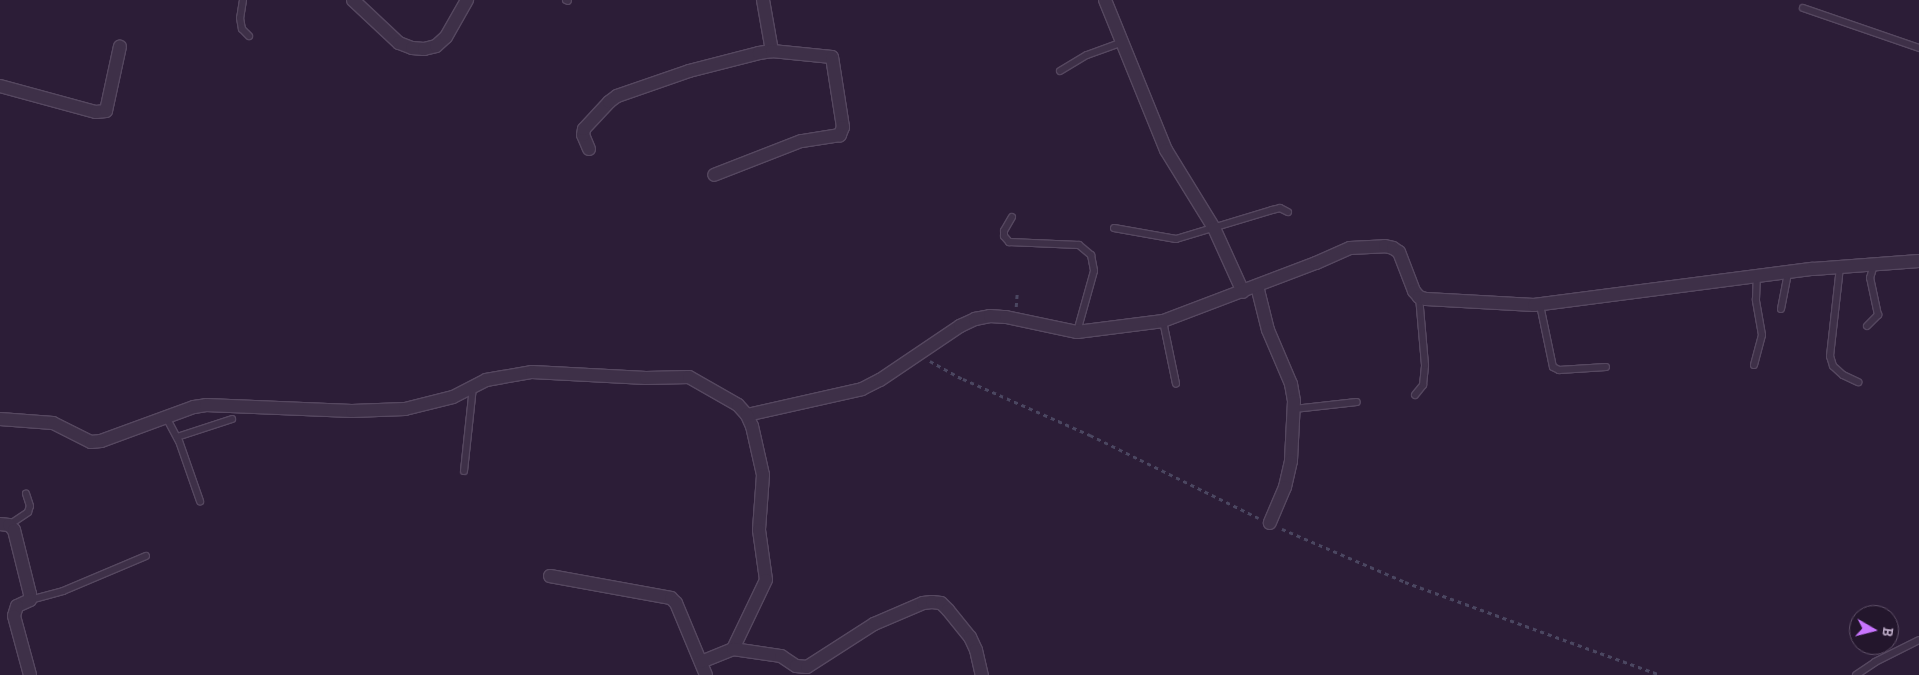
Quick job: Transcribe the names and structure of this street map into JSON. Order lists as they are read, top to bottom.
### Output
{
  "north": "right"
}
